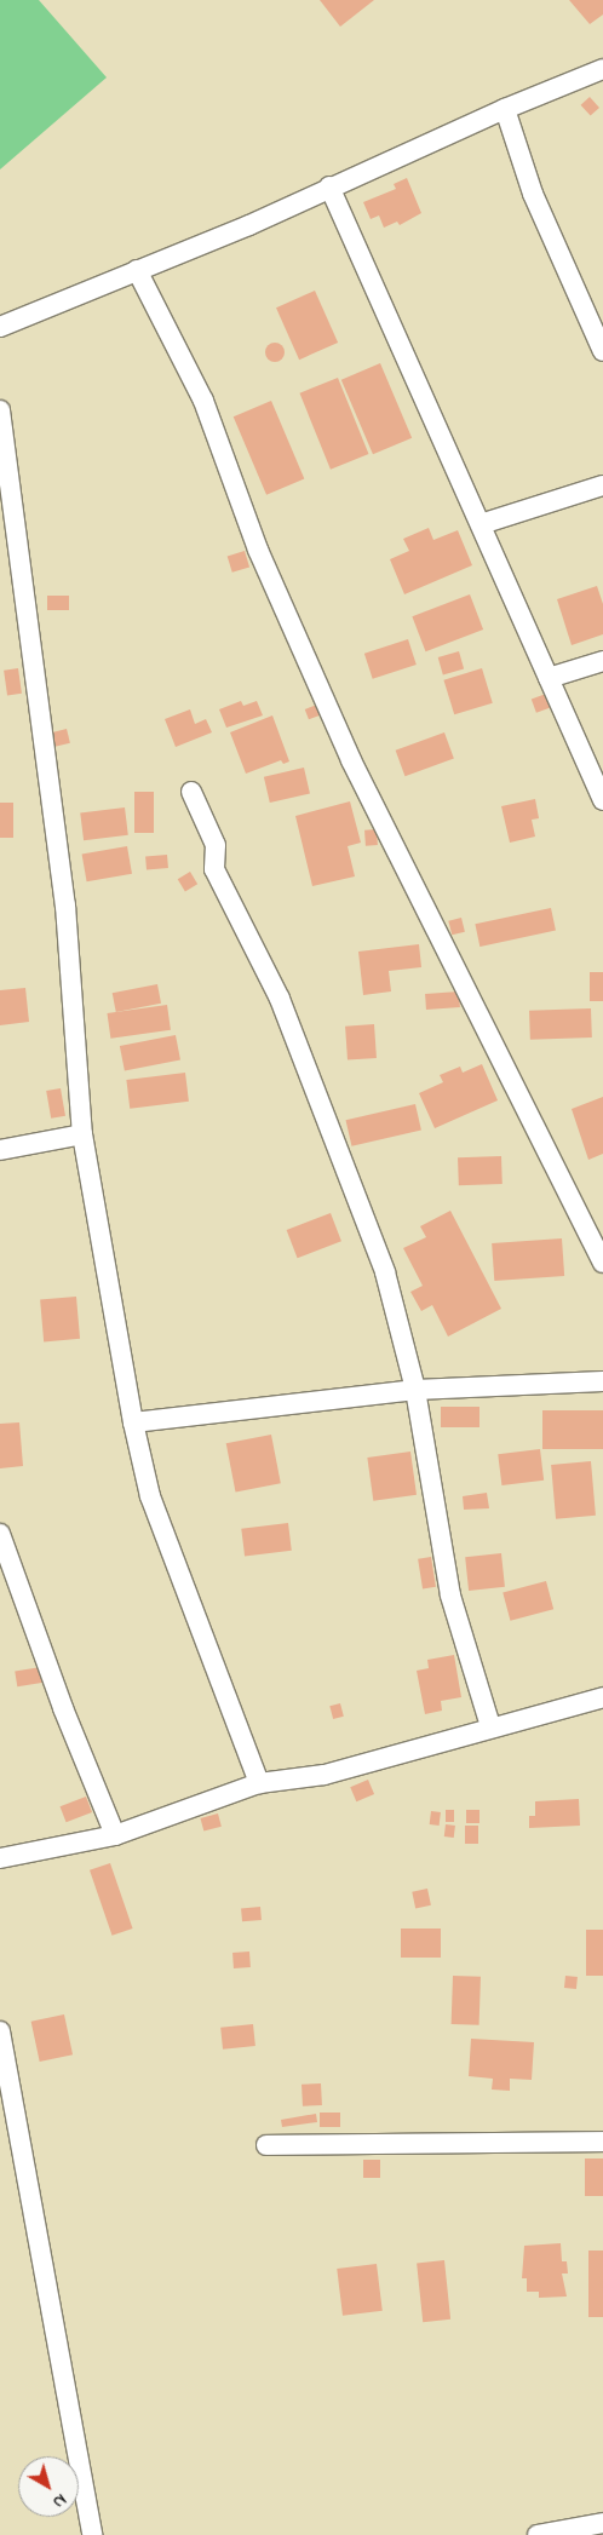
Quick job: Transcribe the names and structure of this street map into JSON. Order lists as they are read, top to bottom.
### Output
{
  "north": "bottom right"
}
